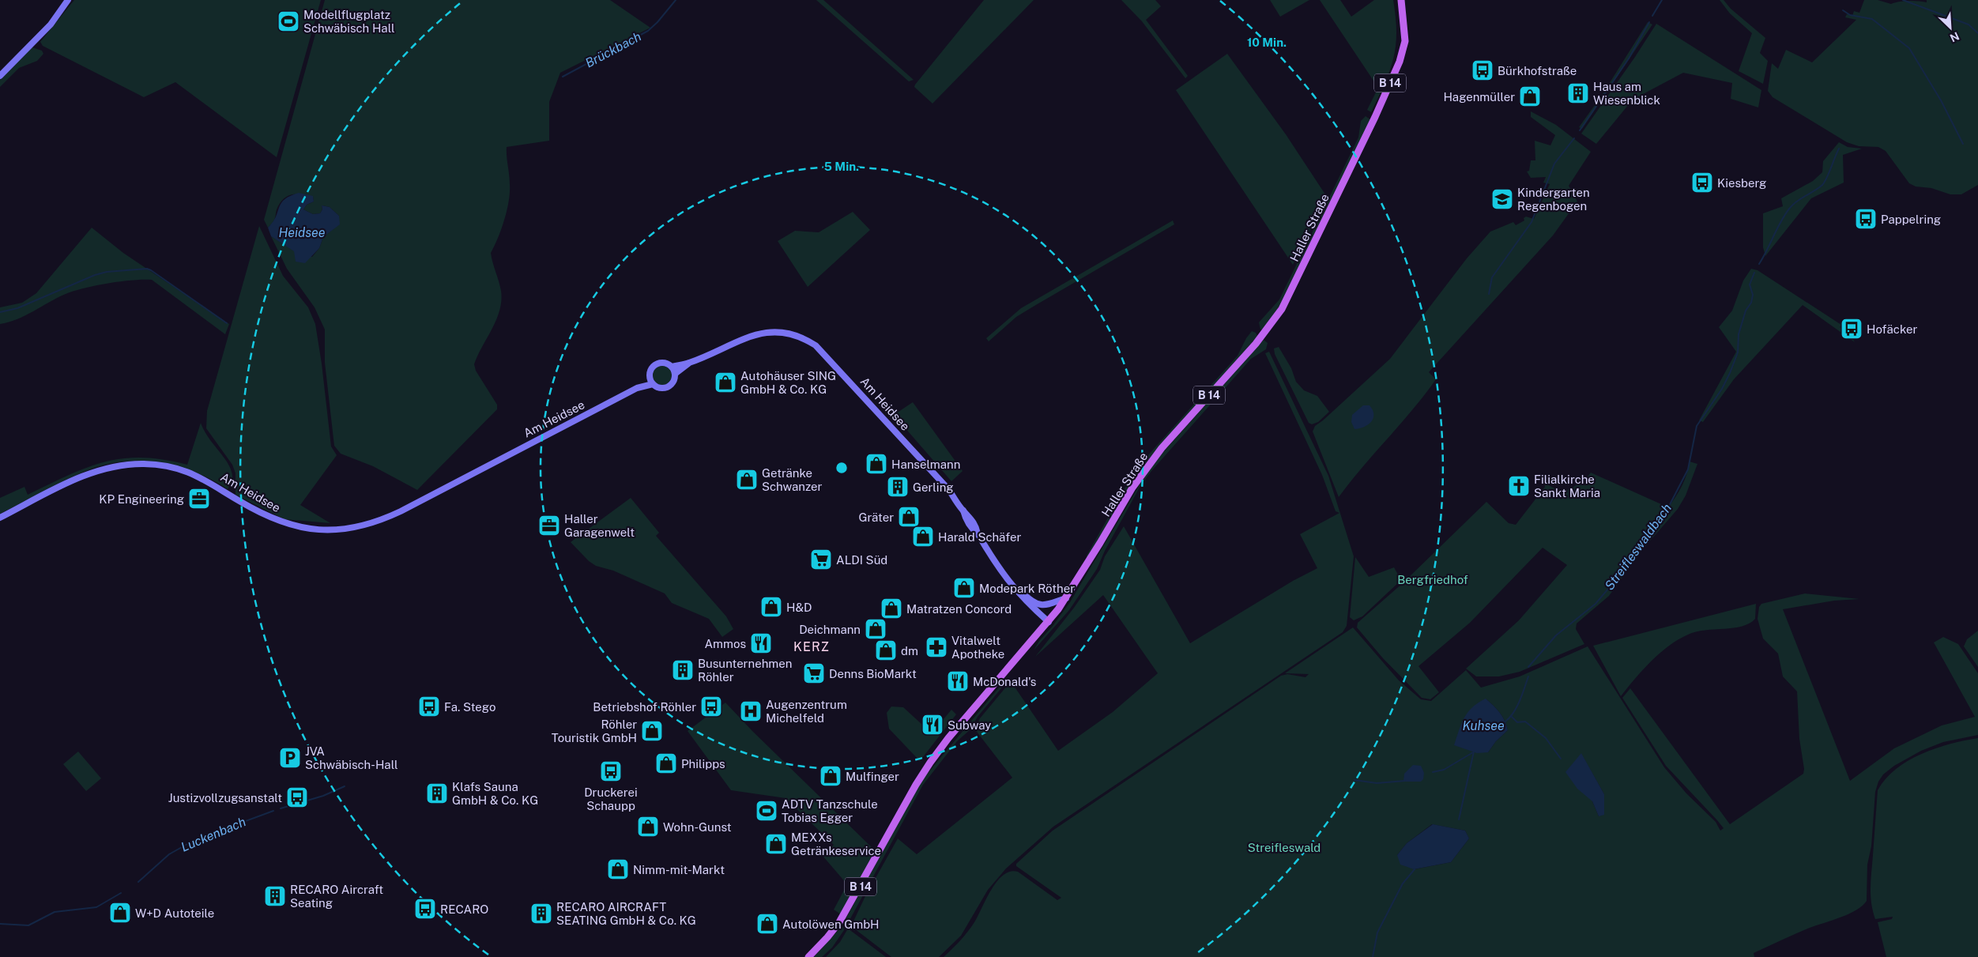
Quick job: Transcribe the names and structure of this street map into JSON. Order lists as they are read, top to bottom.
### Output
{
  "streets": {
    "main road": ["B 14", "Haller Straße", "Am Heidsee"]
  },
  "districts": ["KERZ"],
  "water": [
    "Brückbach",
    "Heidsee",
    "Streifleswaldbach",
    "Kuhsee",
    "Luckenbach"
  ],
  "parks": ["Bergfriedhof", "Streifleswald"],
  "places": {
    "sports": ["Modellflugplatz Schwäbisch Hall", "ADTV Tanzschule Tobias Egger"],
    "bus stop": [
      "Bürkhofstraße",
      "Kiesberg",
      "Pappelring",
      "Hofäcker",
      "Fa. Stego",
      "Betriebshof Röhler",
      "Druckerei Schaupp",
      "Justizvollzugsanstalt",
      "RECARO"
    ],
    "building": [
      "Haus am Wiesenblick",
      "Gerling",
      "Busunternehmen Röhler",
      "Klafs Sauna GmbH & Co. KG",
      "RECARO Aircraft Seating",
      "RECARO AIRCRAFT SEATING GmbH & Co. KG"
    ],
    "shop": [
      "Hagenmüller",
      "Autohäuser SING GmbH & Co. KG",
      "Hanselmann",
      "Getränke Schwanzer",
      "Gräter",
      "Harald Schäfer",
      "Modepark Röther",
      "H&D",
      "Matratzen Concord",
      "Deichmann",
      "dm",
      "Röhler Touristik GmbH",
      "Philipps",
      "Mulfinger",
      "Wohn-Gunst",
      "MEXXs Getränkeservice",
      "Nimm-mit-Markt",
      "W+D Autoteile",
      "Autolöwen GmbH"
    ],
    "school or university": ["Kindergarten Regenbogen"],
    "church": ["Filialkirche Sankt Maria"],
    "office": ["KP Engineering", "Haller Garagenwelt"],
    "supermarket": ["ALDI Süd", "Denns BioMarkt"],
    "restaurant": ["Ammos", "McDonald's", "Subway"],
    "pharmacy": ["Vitalwelt Apotheke"],
    "hospital": ["Augenzentrum Michelfeld"],
    "parking": ["JVA Schwäbisch-Hall"]
  },
  "north": "bottom right",
  "rings": ["10 Min.", "5 Min."]
}
